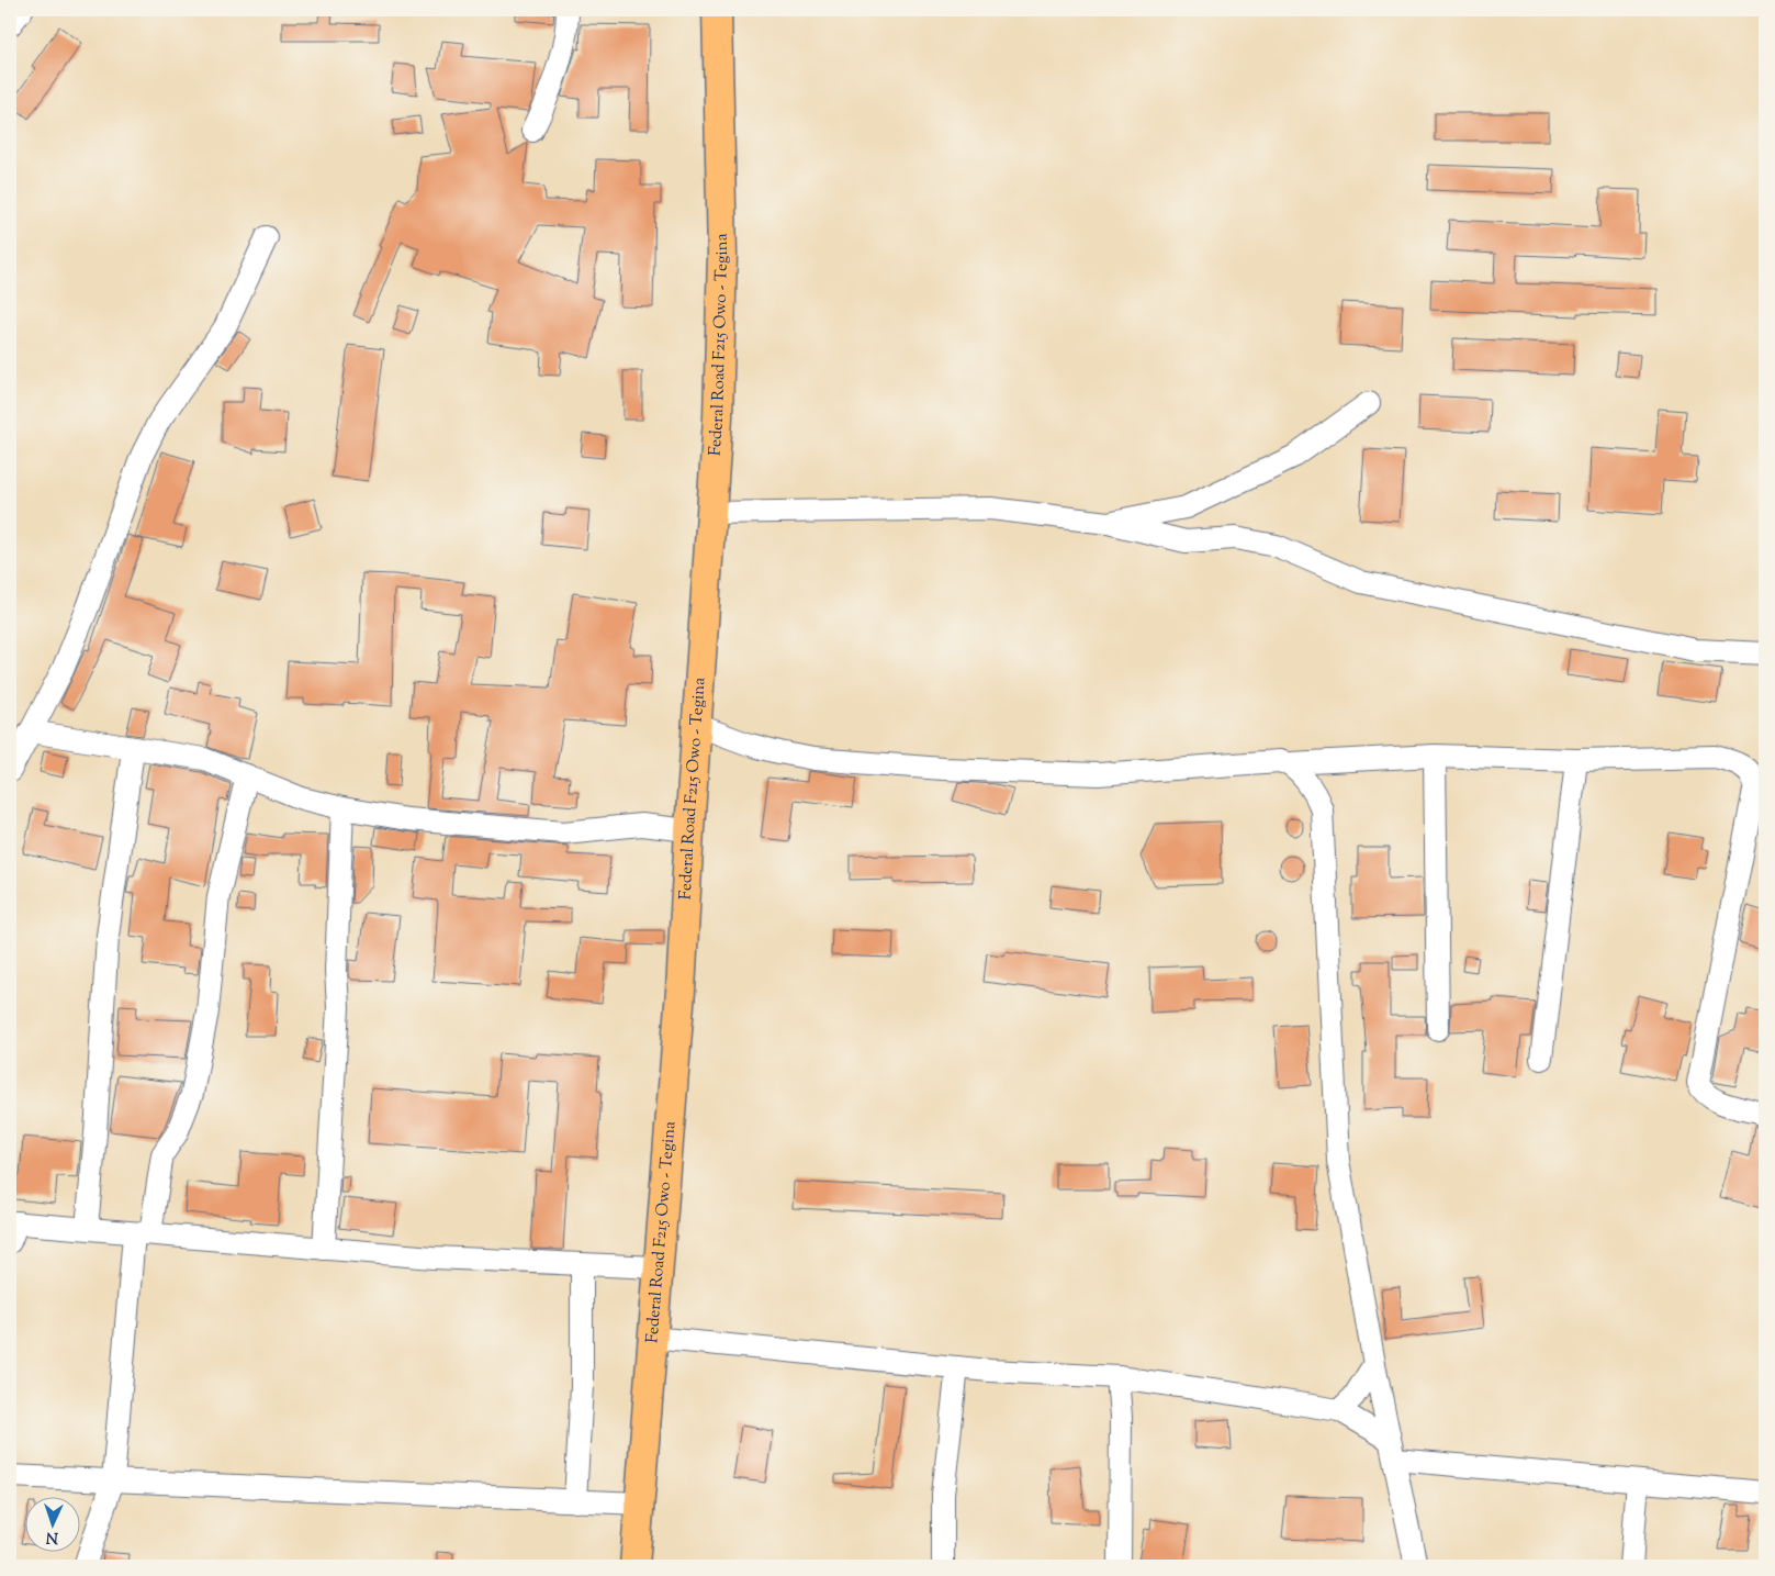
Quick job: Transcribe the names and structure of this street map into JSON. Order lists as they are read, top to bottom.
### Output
{
  "streets": {
    "main road": ["Federal Road F215 Owo - Tegina"]
  },
  "north": "bottom"
}
